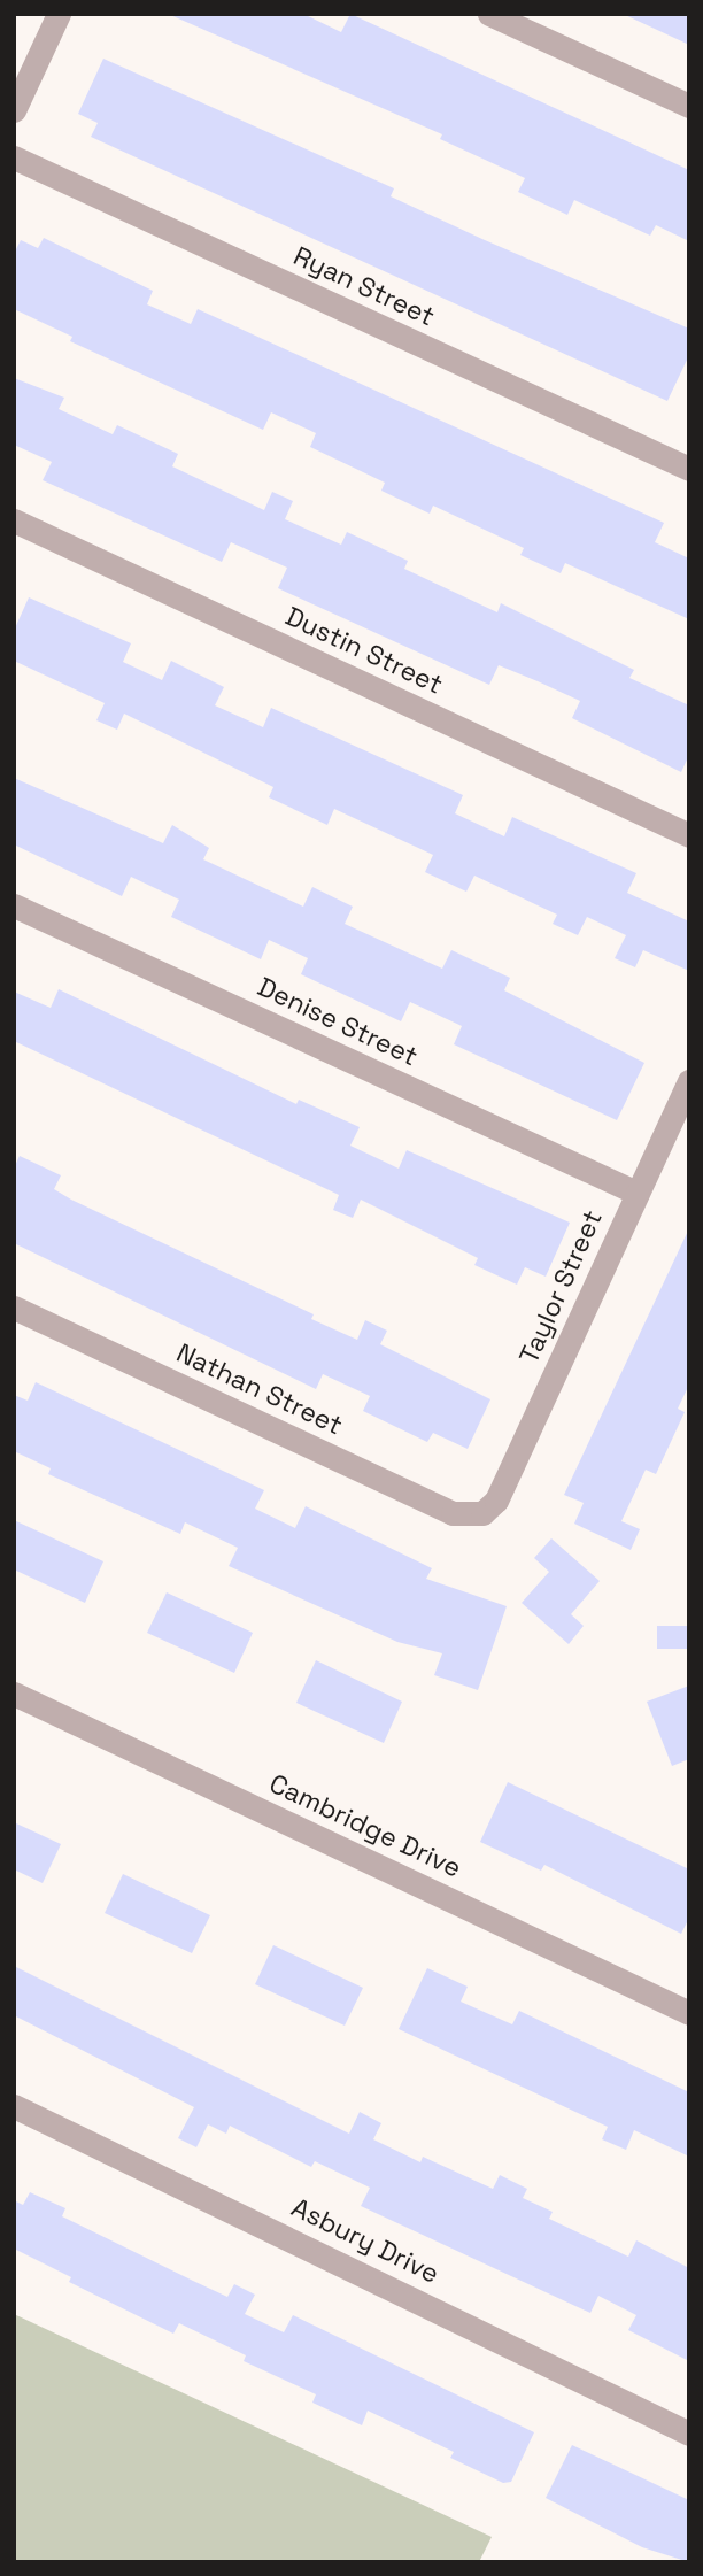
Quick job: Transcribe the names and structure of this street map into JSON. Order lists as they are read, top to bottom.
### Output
{
  "streets": {
    "street": [
      "Ryan Street",
      "Dustin Street",
      "Denise Street",
      "Taylor Street",
      "Nathan Street",
      "Cambridge Drive",
      "Asbury Drive"
    ]
  },
  "crossings": [
    ["Denise Street", "Taylor Street"],
    ["Taylor Street", "Nathan Street"]
  ]
}
